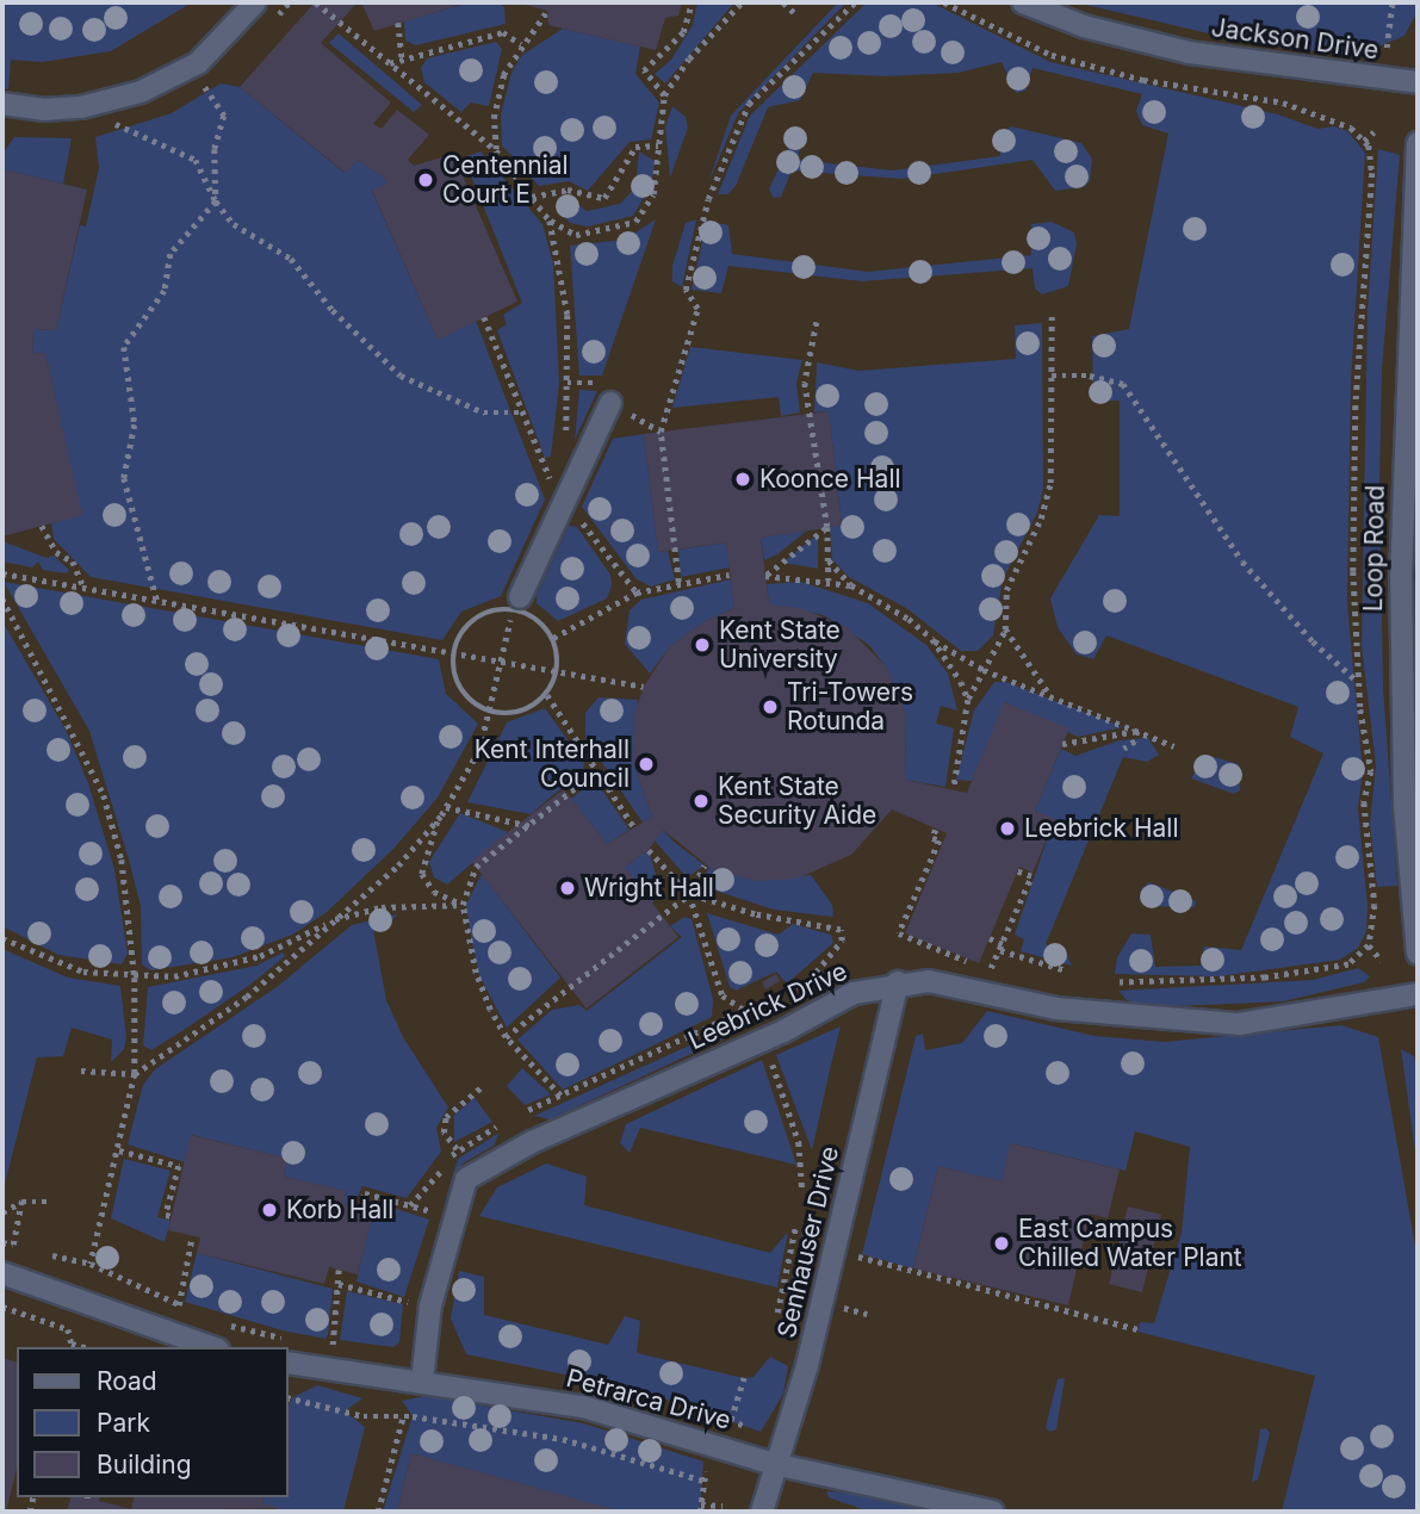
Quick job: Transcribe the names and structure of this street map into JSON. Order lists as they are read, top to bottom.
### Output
{
  "streets": {
    "street": [
      "Jackson Drive",
      "Loop Road",
      "Leebrick Drive",
      "Senhauser Drive",
      "Petrarca Drive"
    ]
  },
  "crossings": [
    ["Leebrick Drive", "Senhauser Drive"],
    ["Leebrick Drive", "Petrarca Drive"],
    ["Senhauser Drive", "Petrarca Drive"]
  ],
  "places": [
    "Centennial Court E",
    "Koonce Hall",
    "Kent State University",
    "Tri-Towers Rotunda",
    "Kent Interhall Council",
    "Kent State Security Aide",
    "Leebrick Hall",
    "Wright Hall",
    "Korb Hall",
    "East Campus Chilled Water Plant"
  ],
  "legend": ["Road", "Park", "Building"]
}
